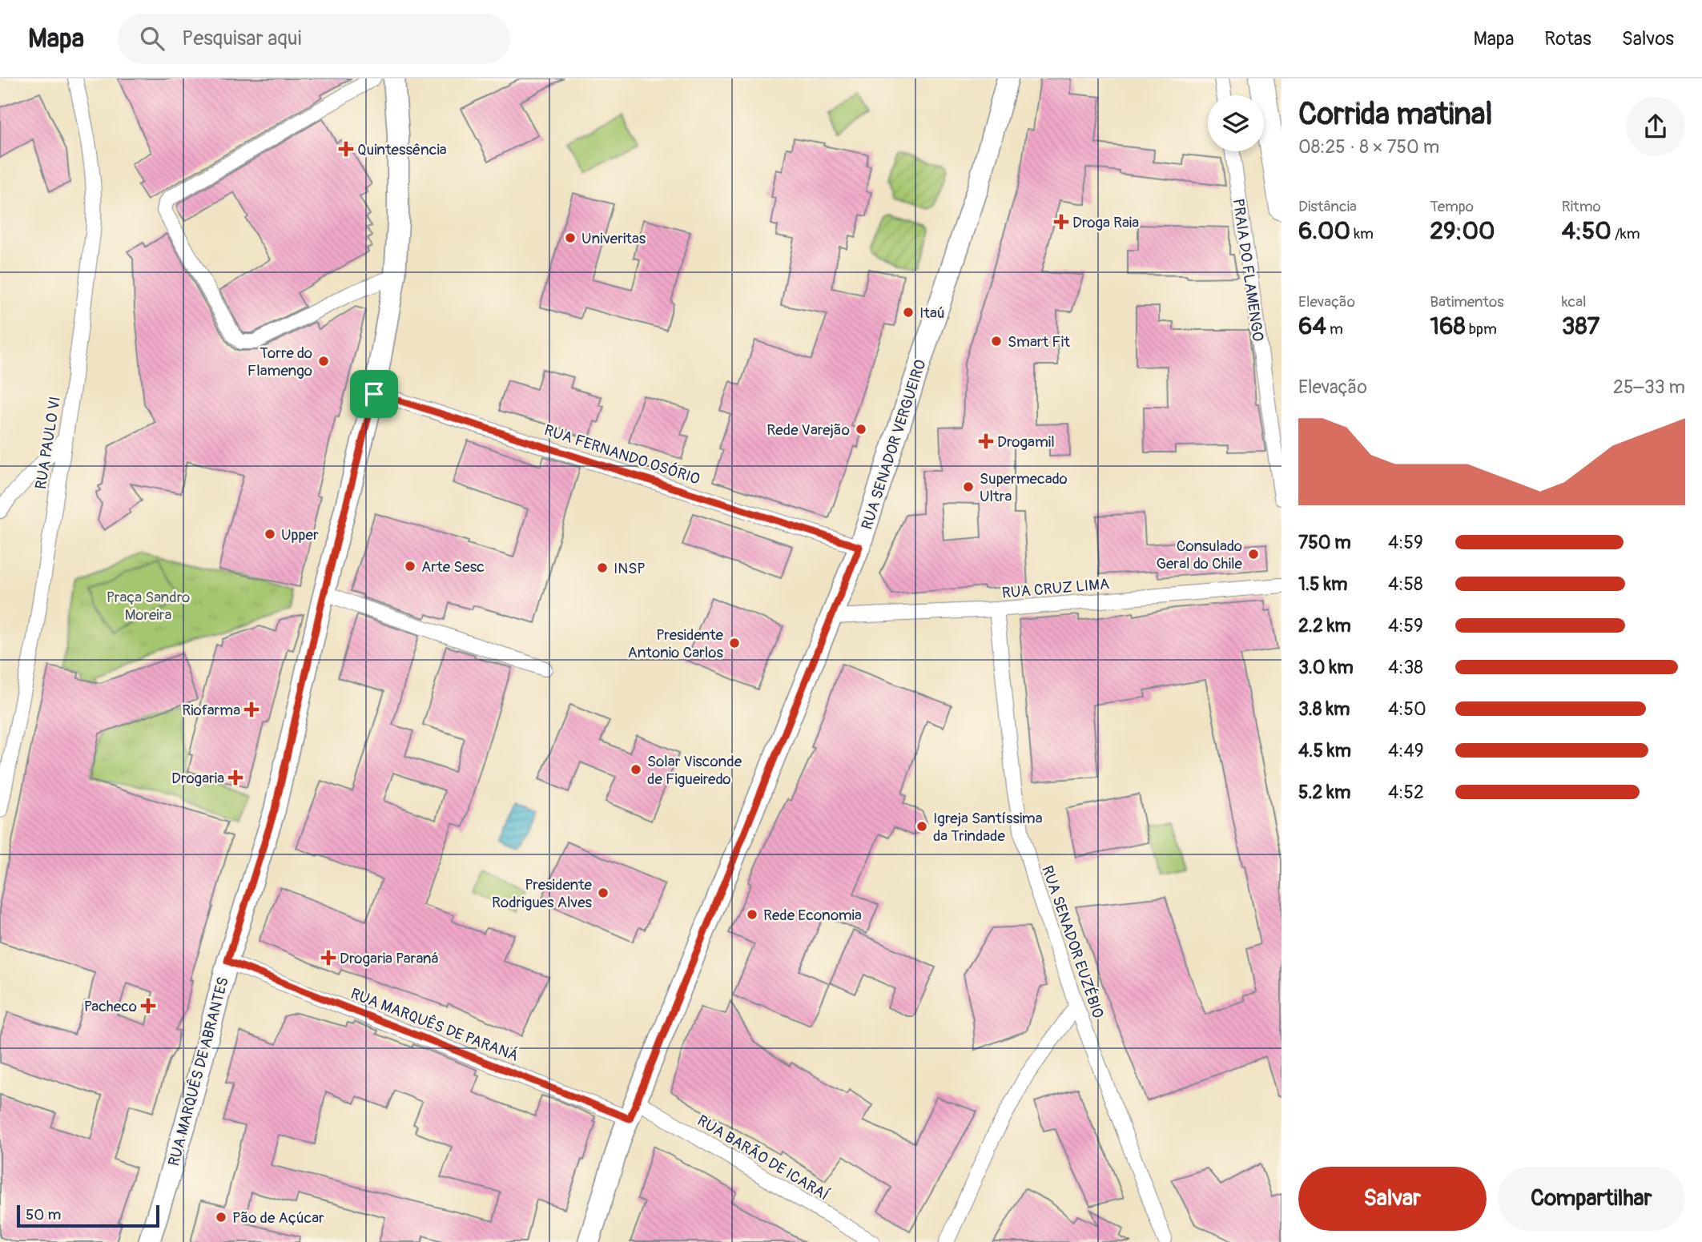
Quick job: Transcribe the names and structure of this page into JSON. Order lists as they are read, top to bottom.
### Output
{
  "streets": {
    "street": [
      "PRAIA DO FLAMENGO",
      "RUA PAULO VI",
      "RUA SENADOR VERGUEIRO",
      "RUA FERNANDO OSÓRIO",
      "RUA CRUZ LIMA",
      "RUA SENADOR EUZÉBIO",
      "RUA MARQUÊS DE PARANÁ",
      "RUA MARQUÊS DE ABRANTES",
      "RUA BARÃO DE ICARAÍ"
    ]
  },
  "crossings": [
    ["RUA SENADOR VERGUEIRO", "RUA FERNANDO OSÓRIO"],
    ["RUA SENADOR VERGUEIRO", "RUA CRUZ LIMA"],
    ["RUA SENADOR VERGUEIRO", "RUA MARQUÊS DE PARANÁ"],
    ["RUA SENADOR VERGUEIRO", "RUA BARÃO DE ICARAÍ"],
    ["RUA FERNANDO OSÓRIO", "RUA MARQUÊS DE ABRANTES"],
    ["RUA CRUZ LIMA", "RUA SENADOR EUZÉBIO"],
    ["RUA MARQUÊS DE PARANÁ", "RUA MARQUÊS DE ABRANTES"],
    ["RUA MARQUÊS DE PARANÁ", "RUA BARÃO DE ICARAÍ"]
  ],
  "parks": ["Praça Sandro Moreira"],
  "places": {
    "health": [
      "Quintessência",
      "Droga Raia",
      "Drogamil",
      "Riofarma",
      "Drogaria",
      "Drogaria Paraná",
      "Pacheco"
    ],
    "other": [
      "Univeritas",
      "Itaú",
      "Smart Fit",
      "Torre do Flamengo",
      "Rede Varejão",
      "Supermecado Ultra",
      "Upper",
      "Consulado Geral do Chile",
      "Arte Sesc",
      "INSP",
      "Presidente Antonio Carlos",
      "Solar Visconde de Figueiredo",
      "Igreja Santíssima da Trindade",
      "Presidente Rodrigues Alves",
      "Rede Economia",
      "Pão de Açúcar"
    ]
  },
  "scale_bar": "50 m",
  "page": {
    "header": "Mapa",
    "search": "Pesquisar aqui",
    "nav": ["Mapa", "Rotas", "Salvos"],
    "heading": ["Corrida matinal", "08:25 · 8 × 750 m"],
    "stats": [
      ["Distância", "6.00 km"],
      ["Tempo", "29:00"],
      ["Ritmo", "4:50 /km"],
      ["Elevação", "64 m"],
      ["Batimentos", "168 bpm"],
      ["kcal", "387"]
    ],
    "chart": ["Elevação", "25–33 m"],
    "list": [
      {
        "name": "750 m",
        "note": "4:59"
      },
      {
        "name": "1.5 km",
        "note": "4:58"
      },
      {
        "name": "2.2 km",
        "note": "4:59"
      },
      {
        "name": "3.0 km",
        "note": "4:38"
      },
      {
        "name": "3.8 km",
        "note": "4:50"
      },
      {
        "name": "4.5 km",
        "note": "4:49"
      },
      {
        "name": "5.2 km",
        "note": "4:52"
      }
    ],
    "buttons": ["Salvar", "Compartilhar"],
    "scale": "50 m"
  }
}
